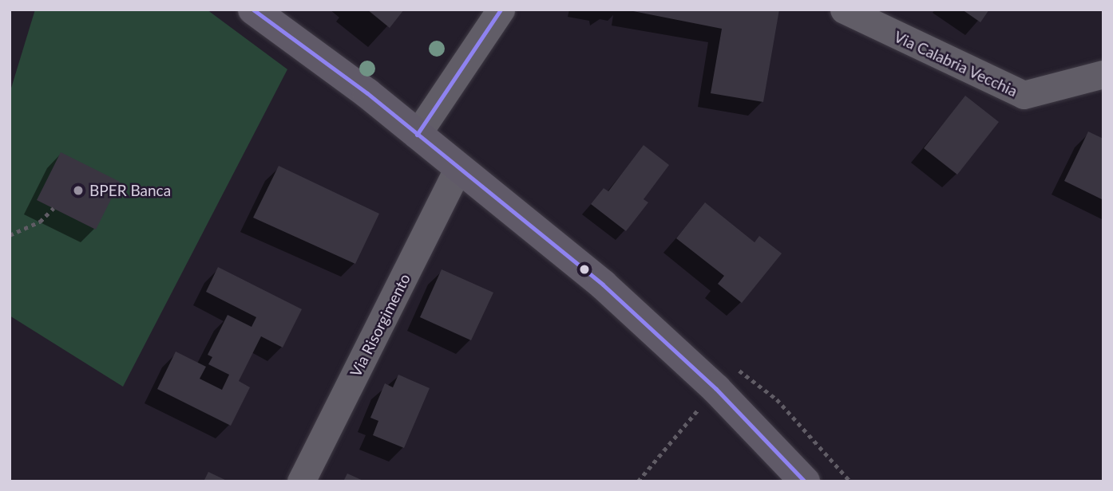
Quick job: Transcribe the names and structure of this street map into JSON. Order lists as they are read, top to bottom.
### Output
{
  "streets": {
    "street": ["Via Calabria Vecchia", "Via Risorgimento"]
  },
  "places": ["BPER Banca"]
}
